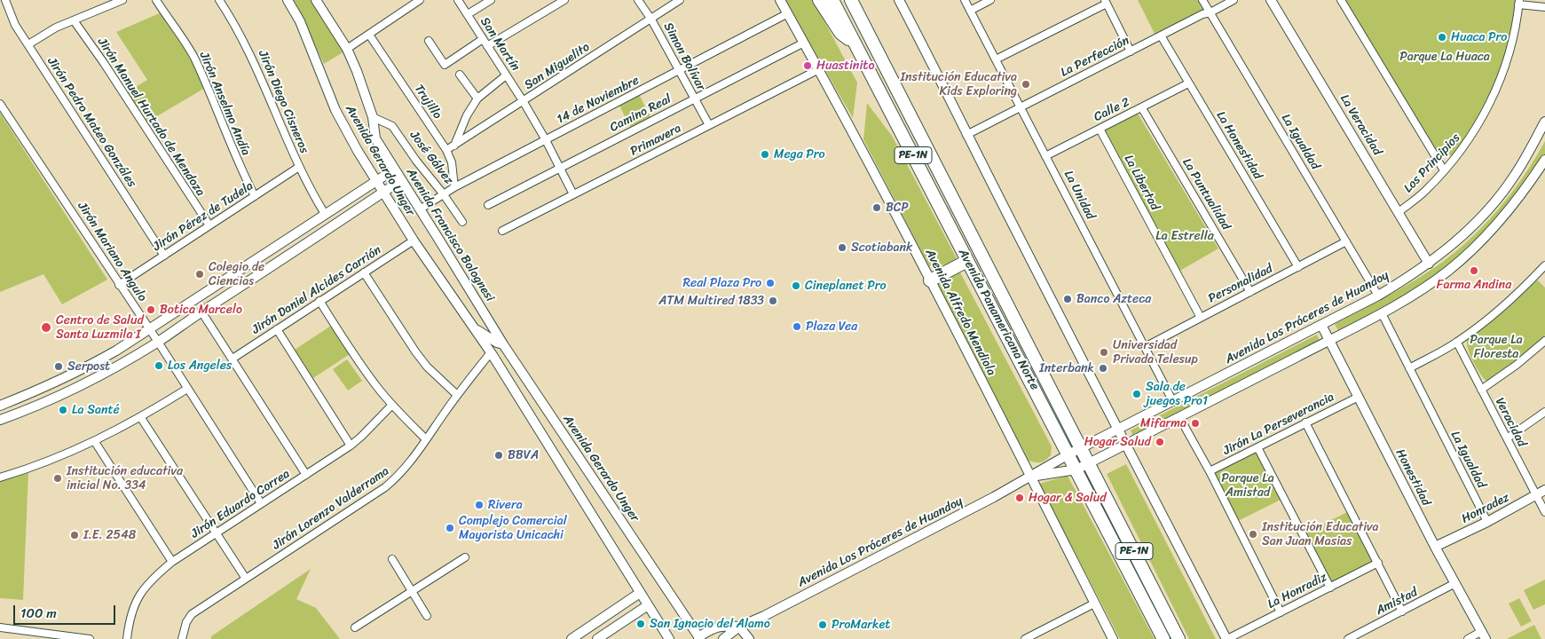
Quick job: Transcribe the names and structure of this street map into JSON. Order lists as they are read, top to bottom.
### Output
{
  "streets": {
    "highway": ["PE-1N", "Avenida Panamericana Norte"],
    "main road": [
      "La Veracidad",
      "Avenida Gerardo Unger",
      "Avenida Francisco Bolognesi",
      "Avenida Alfredo Mendiola",
      "Avenida Los Próceres de Huandoy",
      "Honestidad",
      "Honradez"
    ],
    "street": [
      "San Martín",
      "Simon Bolívar",
      "La Perfección",
      "San Miguelito",
      "14 de Noviembre",
      "Jirón Diego Cisneros",
      "Trujillo",
      "Jirón Anselmo Andía",
      "Calle 2",
      "Camino Real",
      "Jirón Manuel Hurtado de Mendoza",
      "Jirón Pedro Mateo Gonzáles",
      "Primavera",
      "La Igualdad",
      "La Honestidad",
      "José Gálvez",
      "Los Principios",
      "La Libertad",
      "La Puntualidad",
      "La Unidad",
      "Jirón Pérez de Tudela",
      "Jirón Mariano Angulo",
      "Personalidad",
      "Jirón Daniel Alcides Carrión",
      "Veracidad",
      "Jirón La Perseverancia",
      "Jirón Eduardo Correa",
      "Jirón Lorenzo Valderrama",
      "La Honradiz",
      "Amistad"
    ]
  },
  "crossings": [
    ["San Martín", "San Miguelito"],
    ["San Martín", "14 de Noviembre"],
    ["San Martín", "Camino Real"],
    ["San Martín", "Primavera"],
    ["Simon Bolívar", "San Miguelito"],
    ["Simon Bolívar", "14 de Noviembre"],
    ["Simon Bolívar", "Camino Real"],
    ["Simon Bolívar", "Primavera"],
    ["La Perfección", "La Igualdad"],
    ["La Perfección", "La Honestidad"],
    ["La Perfección", "La Unidad"],
    ["San Miguelito", "Trujillo"],
    ["14 de Noviembre", "Trujillo"],
    ["14 de Noviembre", "José Gálvez"],
    ["14 de Noviembre", "Avenida Francisco Bolognesi"],
    ["14 de Noviembre", "Avenida Alfredo Mendiola"],
    ["Jirón Diego Cisneros", "Jirón Pérez de Tudela"],
    ["Jirón Anselmo Andía", "Jirón Pérez de Tudela"],
    ["Calle 2", "La Honestidad"],
    ["Calle 2", "La Libertad"],
    ["Calle 2", "La Puntualidad"],
    ["Calle 2", "La Unidad"],
    ["Camino Real", "Avenida Alfredo Mendiola"],
    ["Jirón Manuel Hurtado de Mendoza", "Jirón Pérez de Tudela"],
    ["Jirón Pedro Mateo Gonzáles", "Jirón Pérez de Tudela"],
    ["La Veracidad", "Los Principios"],
    ["La Veracidad", "Avenida Los Próceres de Huandoy"],
    ["Primavera", "Avenida Alfredo Mendiola"],
    ["La Igualdad", "Personalidad"],
    ["La Igualdad", "Avenida Los Próceres de Huandoy"],
    ["La Igualdad", "Honradez"],
    ["La Honestidad", "Personalidad"],
    ["José Gálvez", "Avenida Francisco Bolognesi"],
    ["Avenida Gerardo Unger", "Avenida Francisco Bolognesi"],
    ["Avenida Gerardo Unger", "Jirón Daniel Alcides Carrión"],
    ["Avenida Gerardo Unger", "Avenida Los Próceres de Huandoy"],
    ["Avenida Gerardo Unger", "Jirón Lorenzo Valderrama"],
    ["La Libertad", "Personalidad"],
    ["La Puntualidad", "Personalidad"],
    ["La Unidad", "Personalidad"],
    ["La Unidad", "Avenida Los Próceres de Huandoy"],
    ["Jirón Pérez de Tudela", "Jirón Mariano Angulo"],
    ["Jirón Mariano Angulo", "Jirón Eduardo Correa"],
    ["Avenida Alfredo Mendiola", "Avenida Los Próceres de Huandoy"],
    ["Avenida Los Próceres de Huandoy", "Avenida Panamericana Norte"],
    ["Avenida Los Próceres de Huandoy", "Honestidad"],
    ["Veracidad", "Honradez"],
    ["Jirón La Perseverancia", "Honestidad"],
    ["Honestidad", "Honradez"],
    ["Honestidad", "Amistad"]
  ],
  "parks": [
    "Parque La Huaca",
    "La Estrella",
    "Parque La Floresta",
    "Parque La Amistad"
  ],
  "places": [
    "Huaca Pro",
    "Huastinito",
    "Institución Educativa Kids Exploring",
    "Mega Pro",
    "BCP",
    "Scotiabank",
    "Farma Andina",
    "Colegio de Ciencias",
    "Real Plaza Pro",
    "Cineplanet Pro",
    "Banco Azteca",
    "ATM Multired 1833",
    "Botica Marcelo",
    "Plaza Vea",
    "Centro de Salud Santa Luzmila I",
    "Universidad Privada Telesup",
    "Los Angeles",
    "Serpost",
    "Interbank",
    "Sala de juegos Pro1",
    "La Santé",
    "Mifarma",
    "Hogar Salud",
    "BBVA",
    "Institución educativa inicial No. 334",
    "Hogar & Salud",
    "Rivera",
    "Complejo Comercial Mayorista Unicachi",
    "Institución Educativa San Juan Masias",
    "I.E. 2548",
    "San Ignacio del Alamo",
    "ProMarket"
  ],
  "scale_bar": "100 m"
}
